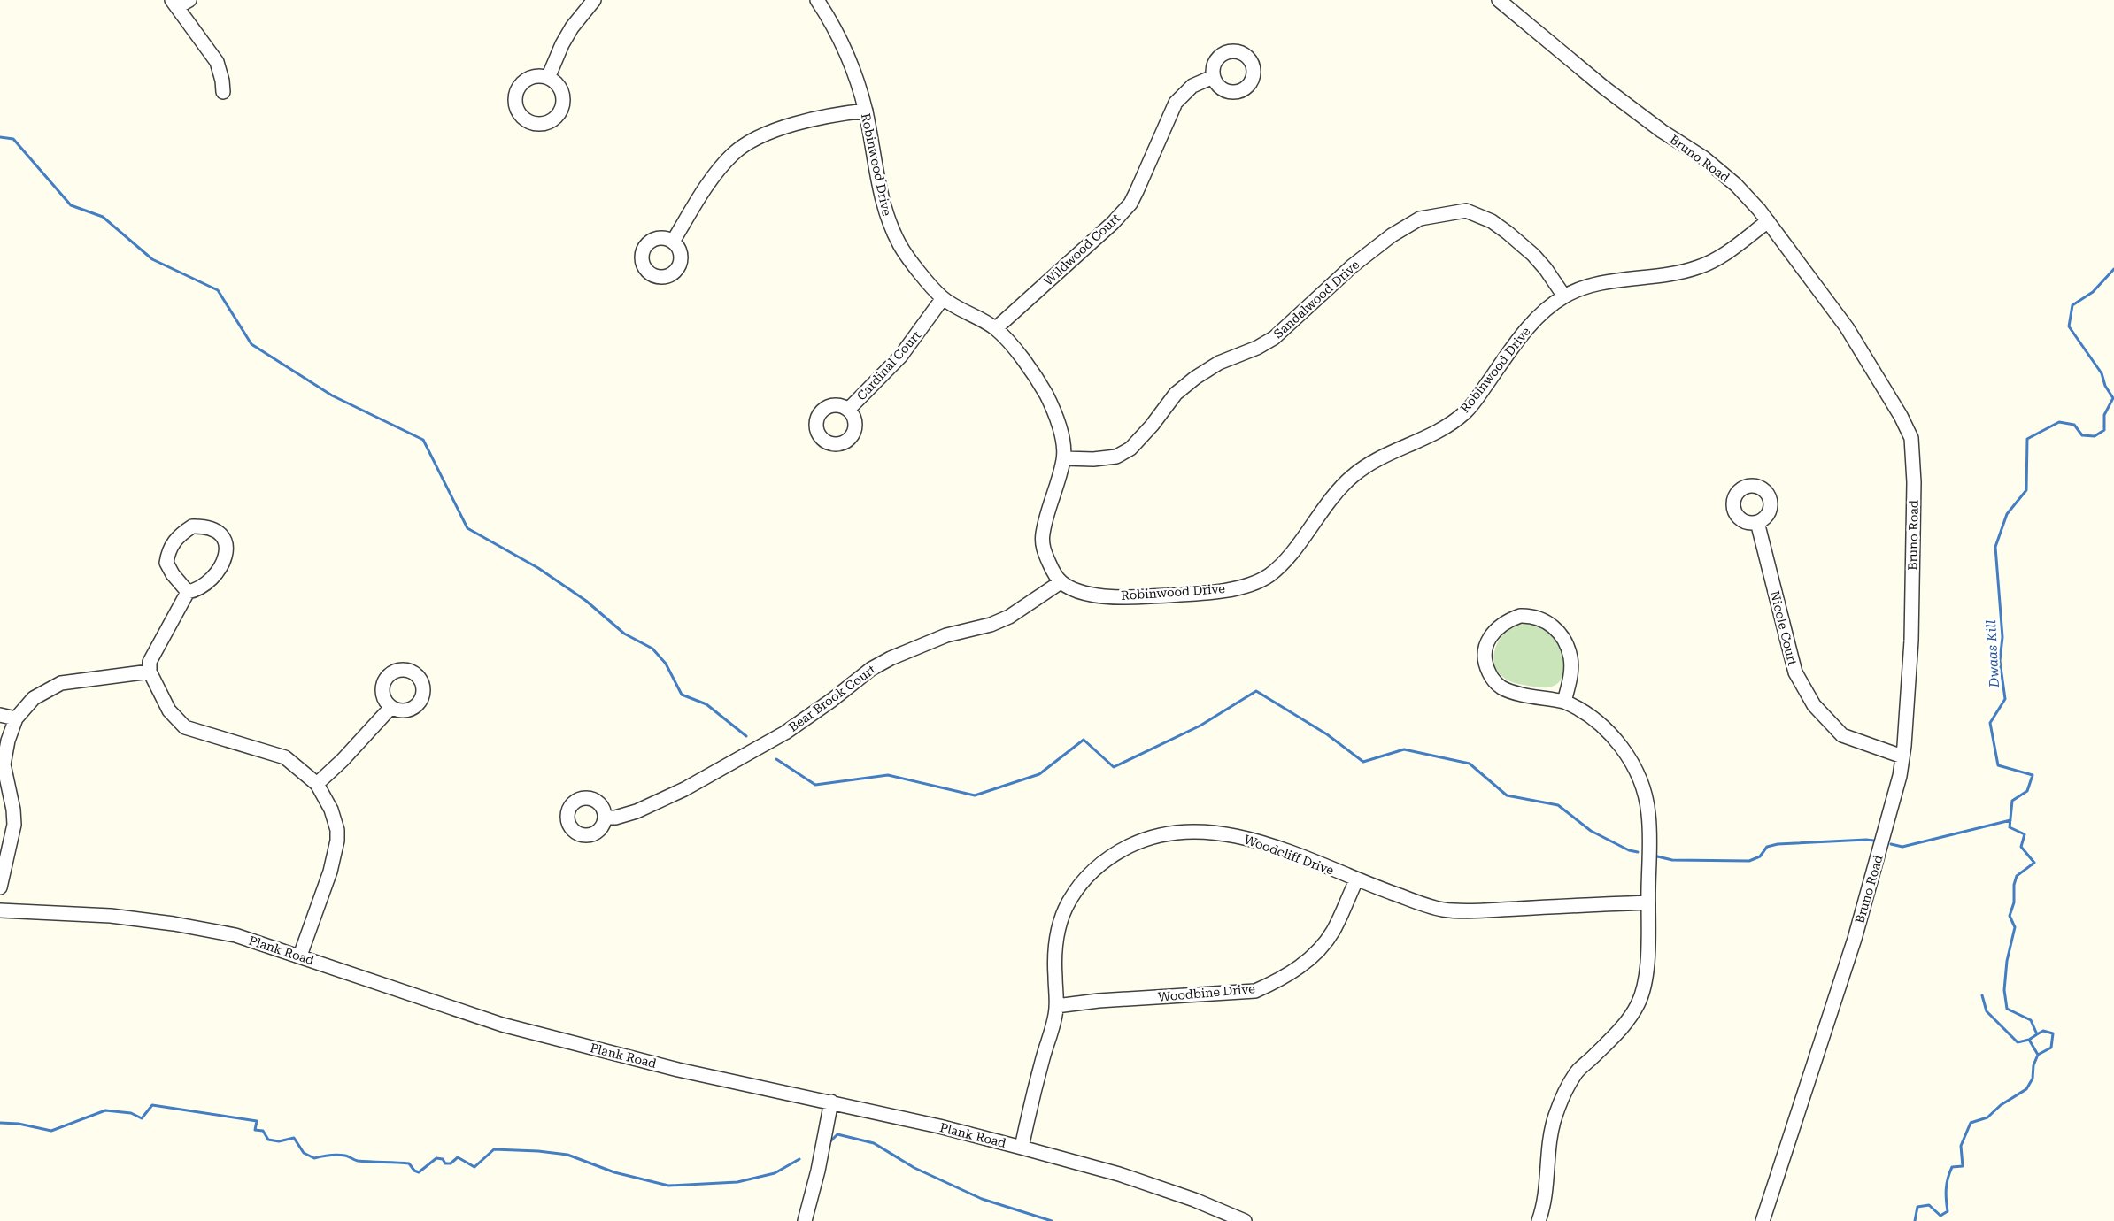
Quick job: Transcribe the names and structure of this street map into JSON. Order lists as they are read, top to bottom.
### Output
{
  "streets": {
    "street": [
      "Bruno Road",
      "Robinwood Drive",
      "Wildwood Court",
      "Sandalwood Drive",
      "Cardinal Court",
      "Nicole Court",
      "Bear Brook Court",
      "Woodcliff Drive",
      "Plank Road",
      "Woodbine Drive"
    ]
  },
  "crossings": [
    ["Bruno Road", "Robinwood Drive"],
    ["Bruno Road", "Nicole Court"],
    ["Robinwood Drive", "Wildwood Court"],
    ["Robinwood Drive", "Sandalwood Drive"],
    ["Robinwood Drive", "Cardinal Court"],
    ["Robinwood Drive", "Bear Brook Court"],
    ["Woodcliff Drive", "Plank Road"],
    ["Woodcliff Drive", "Woodbine Drive"]
  ],
  "water": ["Dwaas Kill"]
}
